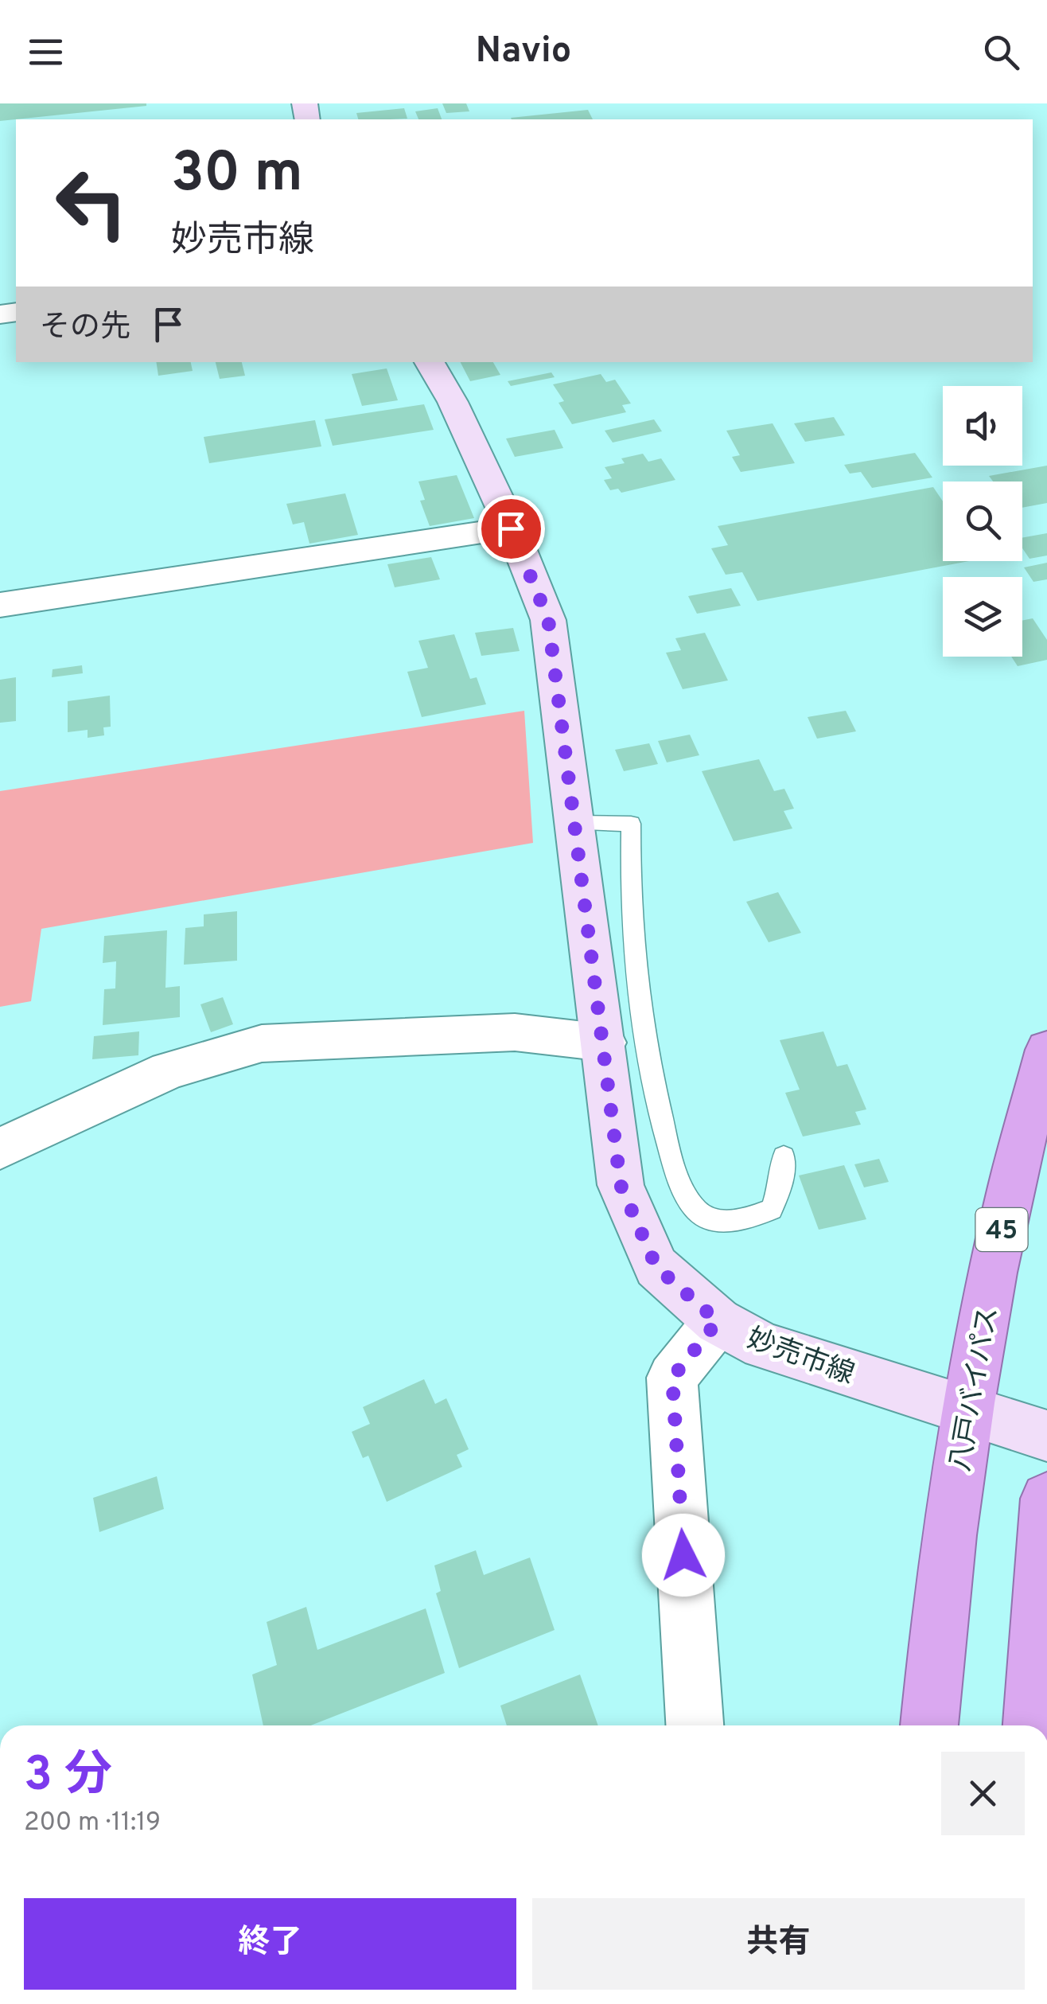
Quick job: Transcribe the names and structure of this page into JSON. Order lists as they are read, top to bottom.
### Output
{
  "streets": {
    "highway": ["45", "八戸バイパス"],
    "main road": ["妙売市線"]
  },
  "crossings": [
    ["妙売市線", "八戸バイパス"]
  ],
  "page": {
    "header": "Navio",
    "turn": ["30 m", "妙売市線"],
    "then": "その先",
    "heading": ["3 分", "200 m · 11:19"],
    "buttons": ["終了", "共有"]
  }
}
